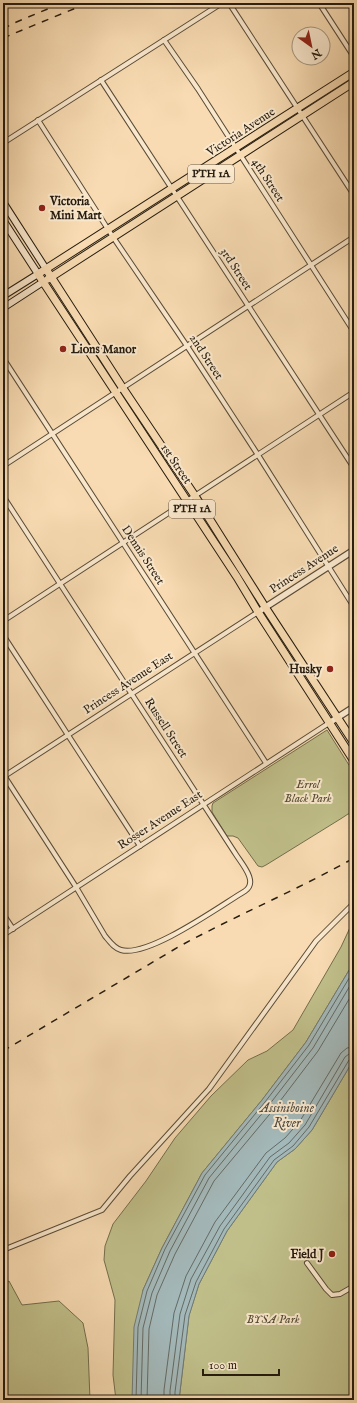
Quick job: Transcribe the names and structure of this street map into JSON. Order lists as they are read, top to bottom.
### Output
{
  "streets": {
    "main road": ["Victoria Avenue", "PTH 1A", "1st Street"],
    "street": [
      "4th Street",
      "3rd Street",
      "2nd Street",
      "Dennis Street",
      "Princess Avenue",
      "Princess Avenue East",
      "Russell Street",
      "Rosser Avenue East"
    ]
  },
  "crossings": [
    ["Victoria Avenue", "4th Street"],
    ["Victoria Avenue", "3rd Street"],
    ["Victoria Avenue", "2nd Street"],
    ["Victoria Avenue", "1st Street"],
    ["2nd Street", "Princess Avenue"],
    ["1st Street", "Princess Avenue"],
    ["1st Street", "Princess Avenue East"],
    ["1st Street", "Rosser Avenue East"],
    ["Dennis Street", "Princess Avenue East"],
    ["Dennis Street", "Rosser Avenue East"],
    ["Princess Avenue", "Princess Avenue East"],
    ["Princess Avenue East", "Russell Street"],
    ["Russell Street", "Rosser Avenue East"]
  ],
  "water": ["Assiniboine River"],
  "parks": ["Errol Black Park", "BYSA Park"],
  "places": [
    "Victoria Mini Mart",
    "Lions Manor",
    "Husky",
    "Field J"
  ],
  "scale_bar": "100 m",
  "north": "bottom right"
}
